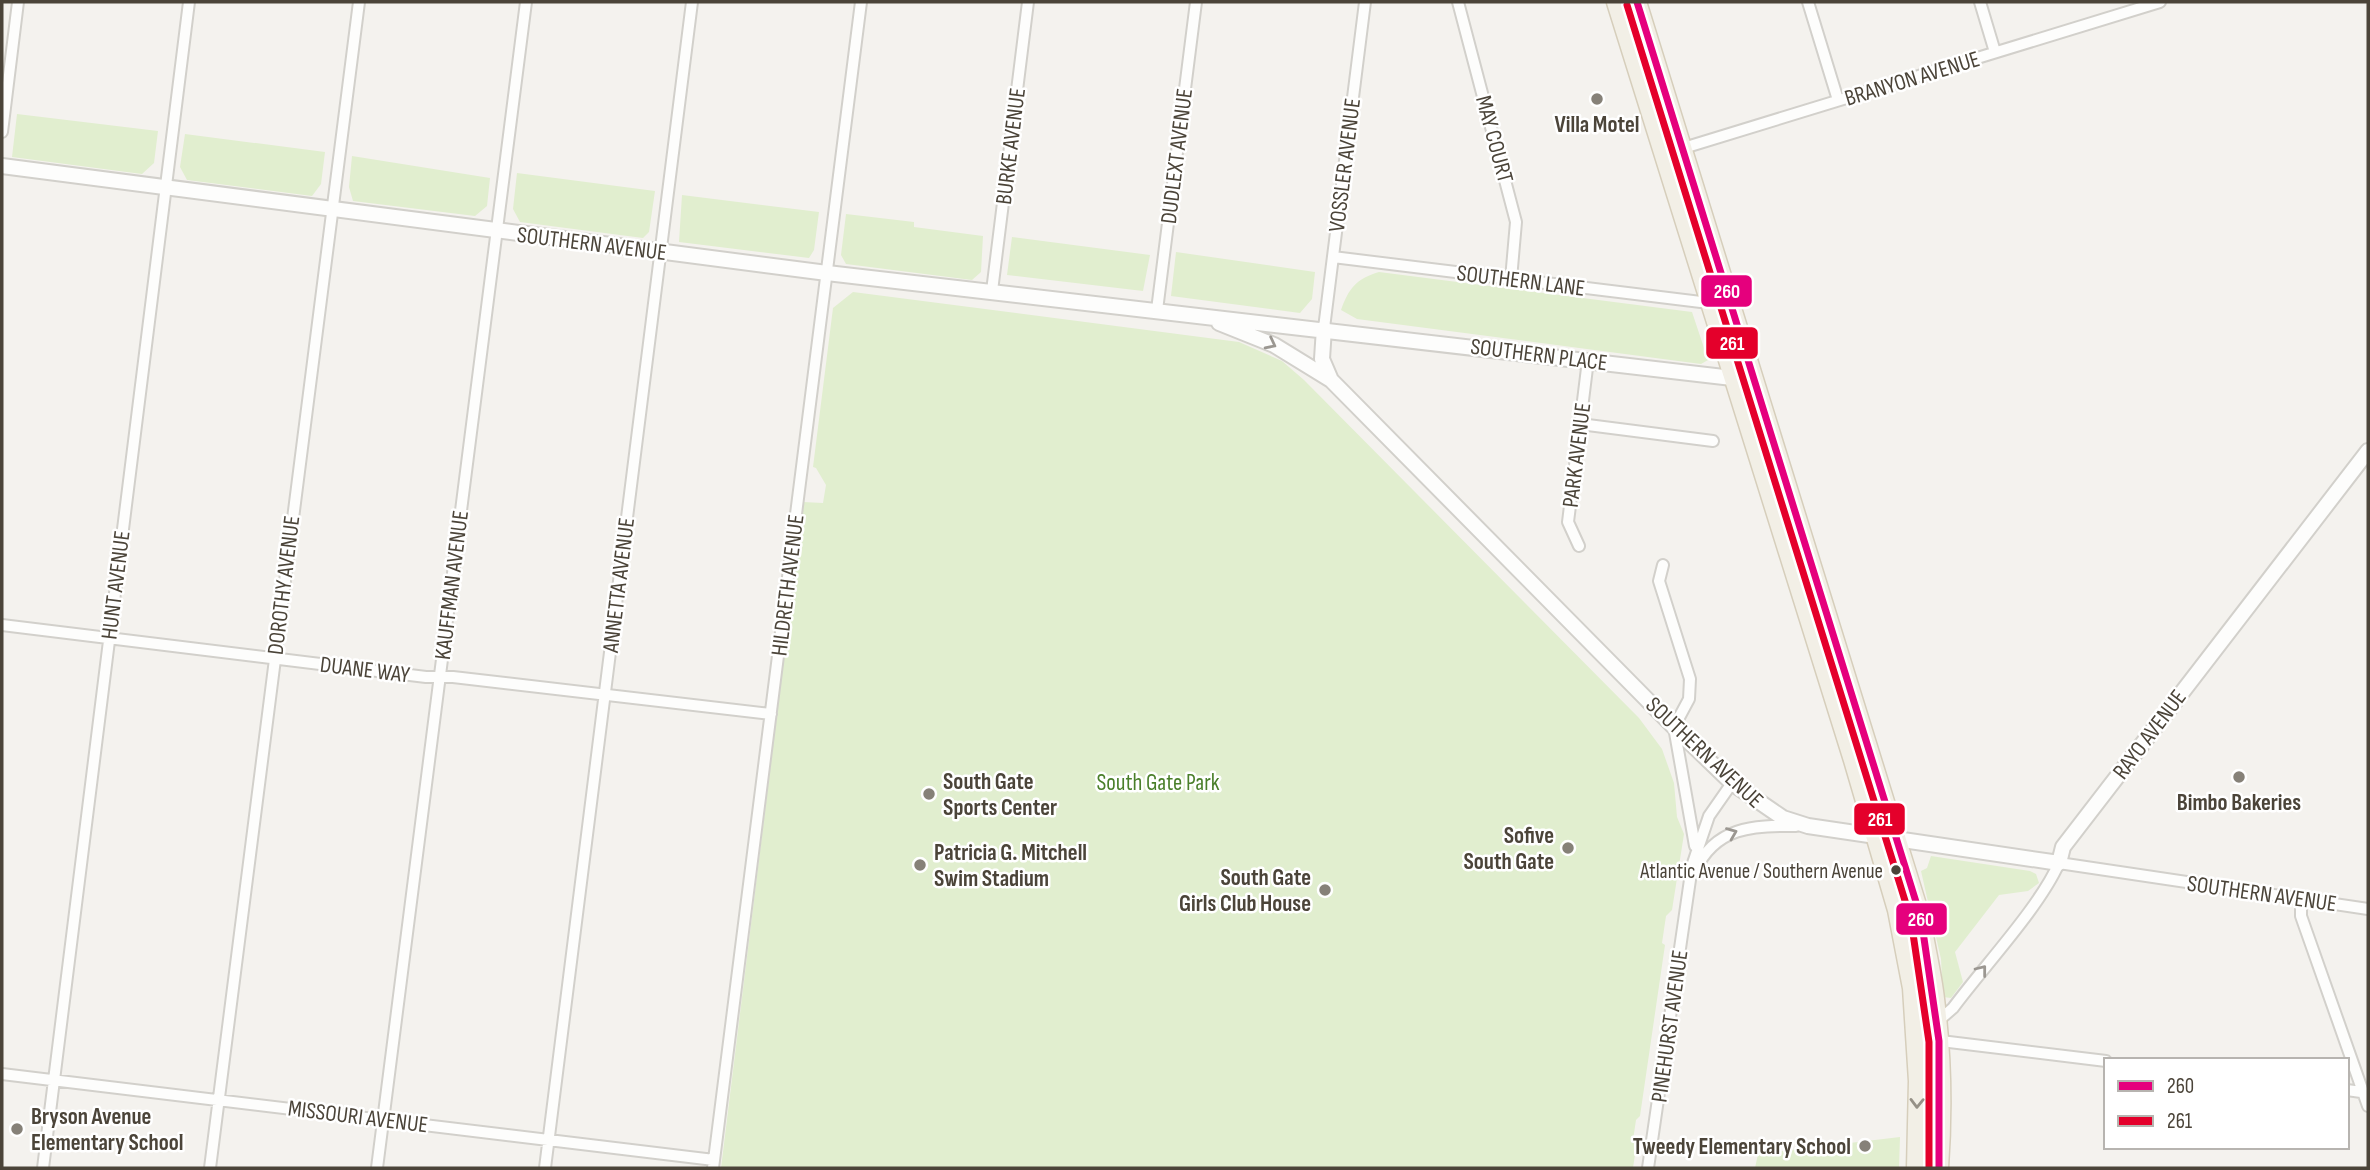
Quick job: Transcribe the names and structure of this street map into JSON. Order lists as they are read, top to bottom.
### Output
{
  "streets": {
    "street": [
      "BRANYON AVENUE",
      "MAY COURT",
      "BURKE AVENUE",
      "DUDLEXT AVENUE",
      "VOSSLER AVENUE",
      "SOUTHERN AVENUE",
      "SOUTHERN LANE",
      "SOUTHERN PLACE",
      "PARK AVENUE",
      "HUNT AVENUE",
      "DOROTHY AVENUE",
      "KAUFFMAN AVENUE",
      "ANNETTA AVENUE",
      "HILDRETH AVENUE",
      "DUANE WAY",
      "RAYO AVENUE",
      "PINEHURST AVENUE",
      "MISSOURI AVENUE"
    ]
  },
  "crossings": [
    ["MAY COURT", "SOUTHERN LANE"],
    ["BURKE AVENUE", "SOUTHERN AVENUE"],
    ["DUDLEXT AVENUE", "SOUTHERN AVENUE"],
    ["VOSSLER AVENUE", "SOUTHERN AVENUE"],
    ["VOSSLER AVENUE", "SOUTHERN LANE"],
    ["VOSSLER AVENUE", "SOUTHERN PLACE"],
    ["SOUTHERN AVENUE", "SOUTHERN PLACE"],
    ["SOUTHERN AVENUE", "HUNT AVENUE"],
    ["SOUTHERN AVENUE", "DOROTHY AVENUE"],
    ["SOUTHERN AVENUE", "KAUFFMAN AVENUE"],
    ["SOUTHERN AVENUE", "ANNETTA AVENUE"],
    ["SOUTHERN AVENUE", "HILDRETH AVENUE"],
    ["SOUTHERN AVENUE", "RAYO AVENUE"],
    ["SOUTHERN AVENUE", "PINEHURST AVENUE"],
    ["SOUTHERN PLACE", "PARK AVENUE"],
    ["HUNT AVENUE", "DUANE WAY"],
    ["HUNT AVENUE", "MISSOURI AVENUE"],
    ["DOROTHY AVENUE", "DUANE WAY"],
    ["DOROTHY AVENUE", "MISSOURI AVENUE"],
    ["KAUFFMAN AVENUE", "DUANE WAY"],
    ["KAUFFMAN AVENUE", "MISSOURI AVENUE"],
    ["ANNETTA AVENUE", "DUANE WAY"],
    ["ANNETTA AVENUE", "MISSOURI AVENUE"],
    ["HILDRETH AVENUE", "DUANE WAY"],
    ["HILDRETH AVENUE", "MISSOURI AVENUE"]
  ],
  "parks": ["South Gate Park"],
  "places": [
    "Villa Motel",
    "Bimbo Bakeries",
    "South Gate Sports Center",
    "Sofive South Gate",
    "Patricia G. Mitchell Swim Stadium",
    "Atlantic Avenue / Southern Avenue",
    "South Gate Girls Club House",
    "Bryson Avenue Elementary School",
    "Tweedy Elementary School"
  ],
  "lines": ["transit line 260", "transit line 261"],
  "legend": ["260", "261"]
}
